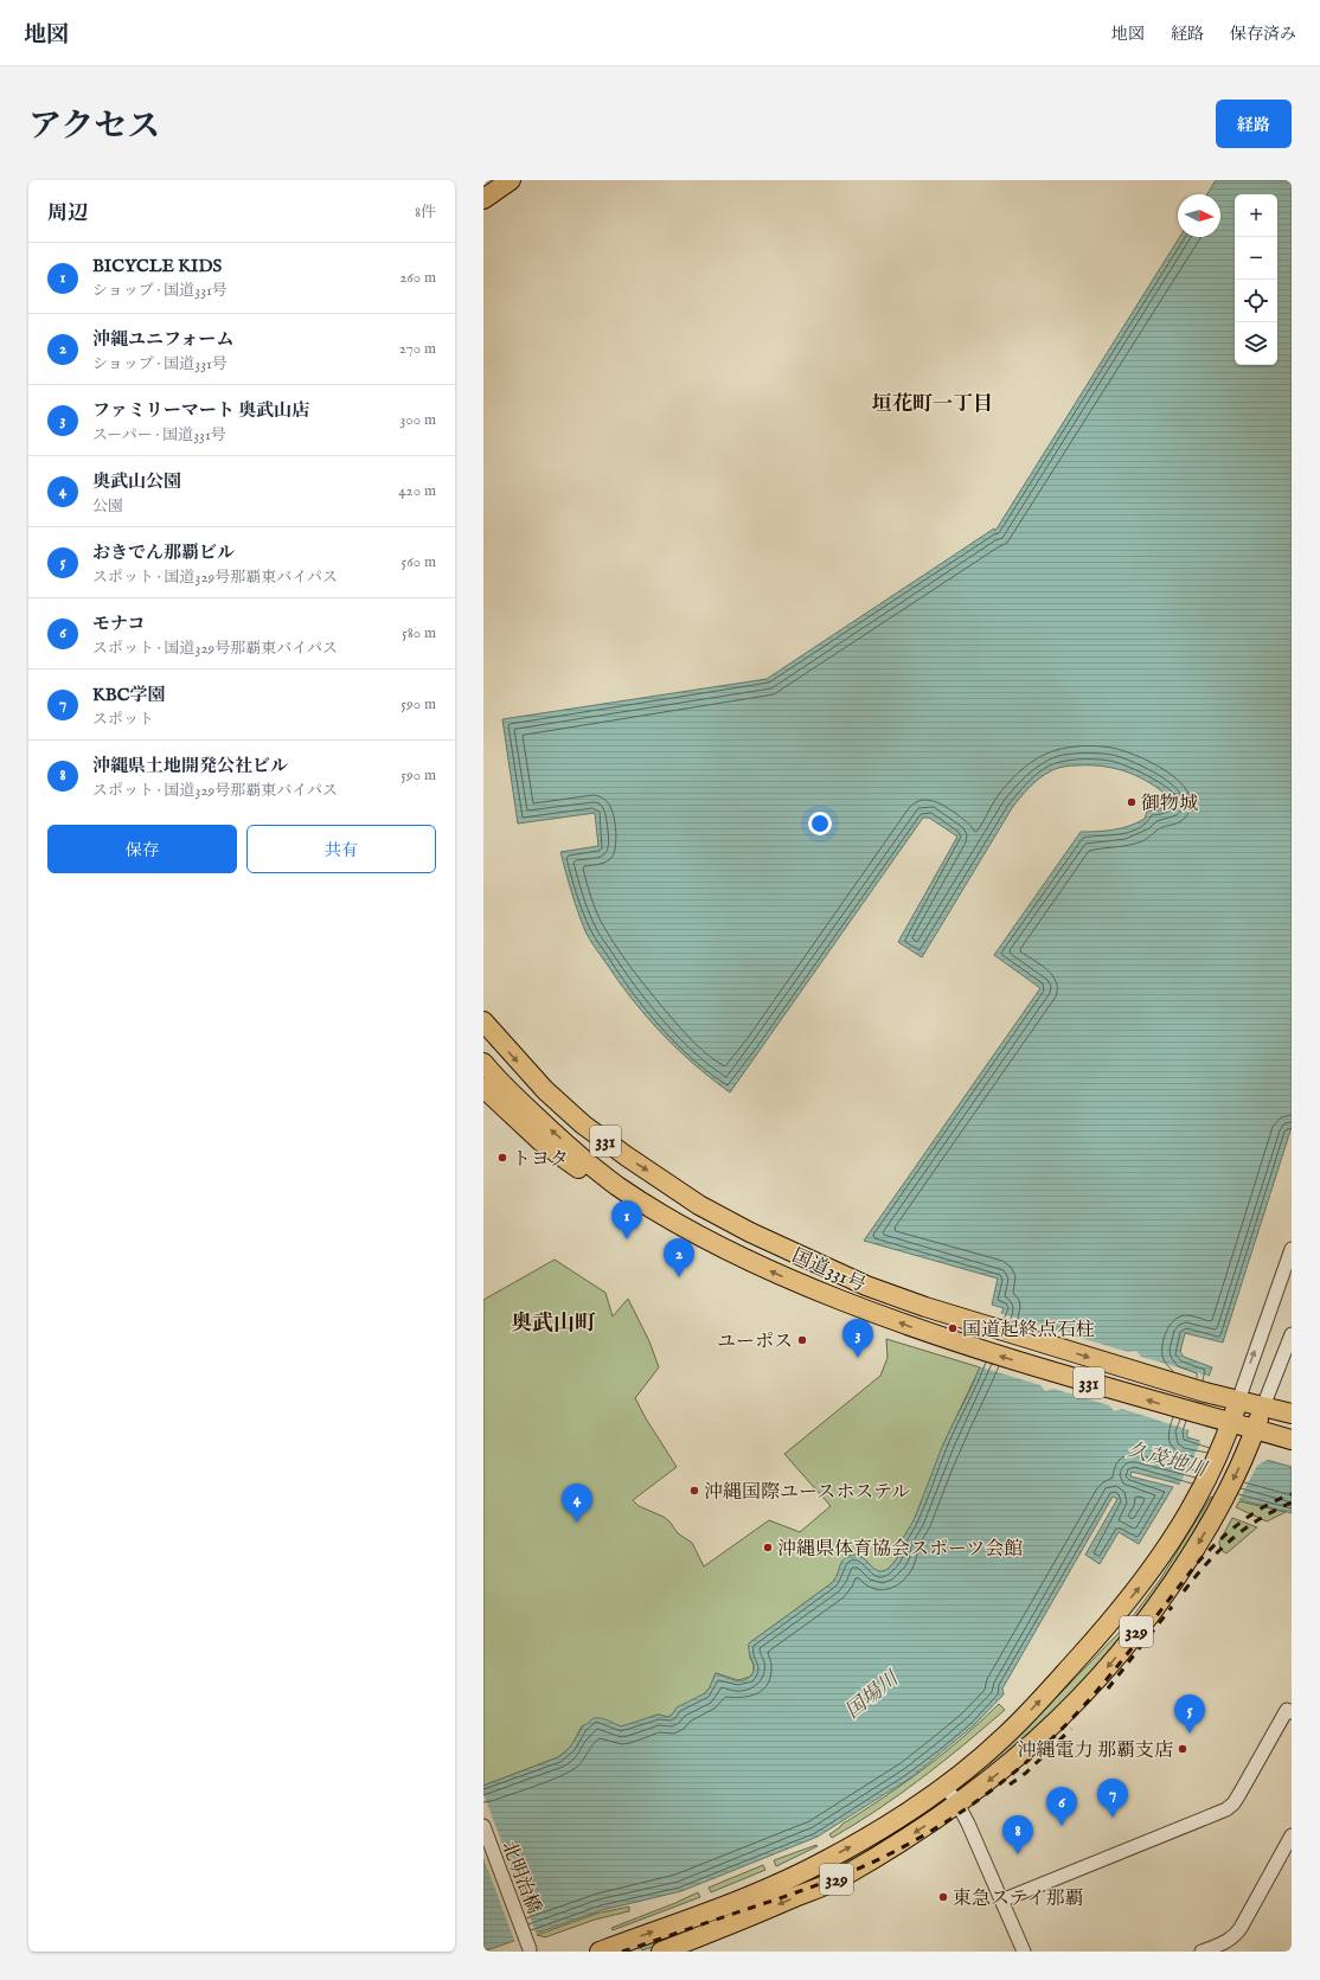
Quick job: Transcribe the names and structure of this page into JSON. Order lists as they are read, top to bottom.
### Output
{
  "streets": {
    "highway": ["331", "国道331号", "329"],
    "street": ["北明治橋"]
  },
  "crossings": [
    ["国道331号", "329"]
  ],
  "districts": ["垣花町一丁目", "奥武山町"],
  "water": ["久茂地川", "国場川"],
  "places": [
    "御物城",
    "トヨタ",
    "国道起終点石柱",
    "ユーポス",
    "沖縄国際ユースホステル",
    "沖縄県体育協会スポーツ会館",
    "沖縄電力 那覇支店",
    "東急ステイ那覇"
  ],
  "north": "right",
  "page": {
    "header": "地図",
    "nav": ["地図", "経路", "保存済み"],
    "title": "アクセス",
    "buttons": [
      "経路",
      ["保存", "共有"]
    ],
    "heading": ["周辺", "8件"],
    "map_buttons": ["+", "−"],
    "list": [
      {
        "mark": "1",
        "name": "BICYCLE KIDS",
        "note": "ショップ · 国道331号",
        "value": "260 m"
      },
      {
        "mark": "2",
        "name": "沖縄ユニフォーム",
        "note": "ショップ · 国道331号",
        "value": "270 m"
      },
      {
        "mark": "3",
        "name": "ファミリーマート 奥武山店",
        "note": "スーパー · 国道331号",
        "value": "300 m"
      },
      {
        "mark": "4",
        "name": "奥武山公園",
        "note": "公園",
        "value": "420 m"
      },
      {
        "mark": "5",
        "name": "おきでん那覇ビル",
        "note": "スポット · 国道329号那覇東バイパス",
        "value": "560 m"
      },
      {
        "mark": "6",
        "name": "モナコ",
        "note": "スポット · 国道329号那覇東バイパス",
        "value": "580 m"
      },
      {
        "mark": "7",
        "name": "KBC学園",
        "note": "スポット",
        "value": "590 m"
      },
      {
        "mark": "8",
        "name": "沖縄県土地開発公社ビル",
        "note": "スポット · 国道329号那覇東バイパス",
        "value": "590 m"
      }
    ],
    "pins": [
      "1",
      "2",
      "3",
      "4",
      "5",
      "7",
      "6",
      "8"
    ]
  }
}
